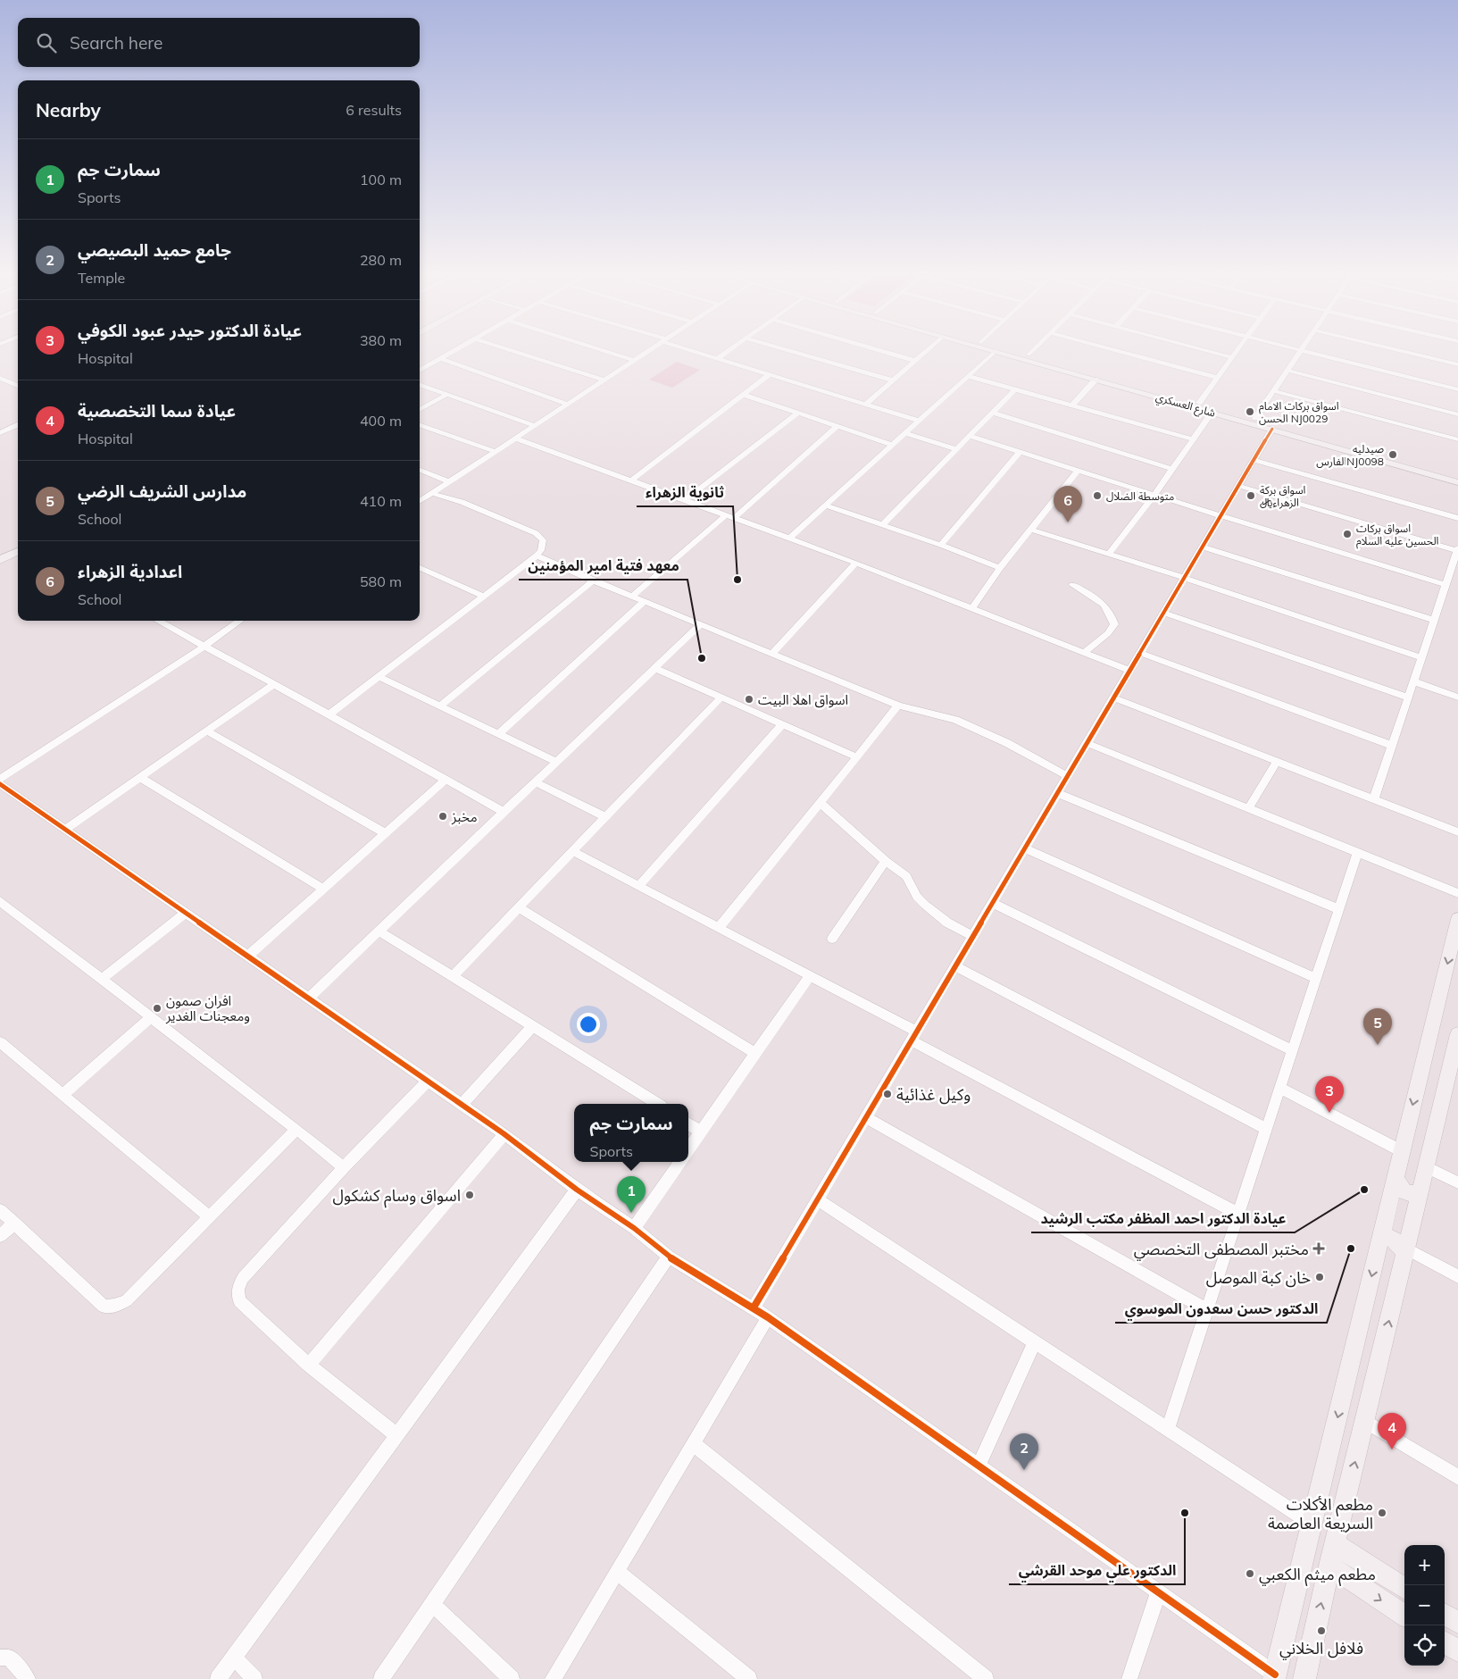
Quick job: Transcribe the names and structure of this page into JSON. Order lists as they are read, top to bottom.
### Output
{
  "streets": {
    "main road": ["شارع العسكري"]
  },
  "places": {
    "other": [
      "اسواق بركات الامام الحسن NJ0029",
      "صيدليه الفارسNJ0098",
      "متوسطة الضلال",
      "اسواق بركة الزهراء﷼",
      "اسواق بركات الحسين عليه السلام",
      "ثانوية الزهراء",
      "معهد فتية امير المؤمنين",
      "اسواق اهلا البيت",
      "مخبز",
      "افران صمون ومعجنات الغدير",
      "وكيل غذائية",
      "عيادة الدكتور احمد المظفر مكتب الرشيد",
      "اسواق وسام كشكول",
      "الدكتور حسن سعدون الموسوي",
      "خان كبة الموصل",
      "الدكتور علي موحد القرشي",
      "مطعم الأكلات السريعة العاصمة",
      "مطعم ميثم الكعبي",
      "فلافل الخلاني"
    ],
    "health": ["مختبر المصطفى التخصصي"]
  },
  "page": {
    "search": "Search here",
    "heading": ["Nearby", "6 results"],
    "list": [
      {
        "mark": "1",
        "name": "سمارت جم",
        "note": "Sports",
        "value": "100 m"
      },
      {
        "mark": "2",
        "name": "جامع حميد البصيصي",
        "note": "Temple",
        "value": "280 m"
      },
      {
        "mark": "3",
        "name": "عيادة الدكتور حيدر عبود الكوفي",
        "note": "Hospital",
        "value": "380 m"
      },
      {
        "mark": "4",
        "name": "عيادة سما التخصصية",
        "note": "Hospital",
        "value": "400 m"
      },
      {
        "mark": "5",
        "name": "مدارس الشريف الرضي",
        "note": "School",
        "value": "410 m"
      },
      {
        "mark": "6",
        "name": "اعدادية الزهراء",
        "note": "School",
        "value": "580 m"
      }
    ],
    "pins": [
      "6",
      "5",
      "3",
      "1",
      "4",
      "2"
    ],
    "popup": ["سمارت جم", "Sports"],
    "map_buttons": ["+", "−"]
  }
}
